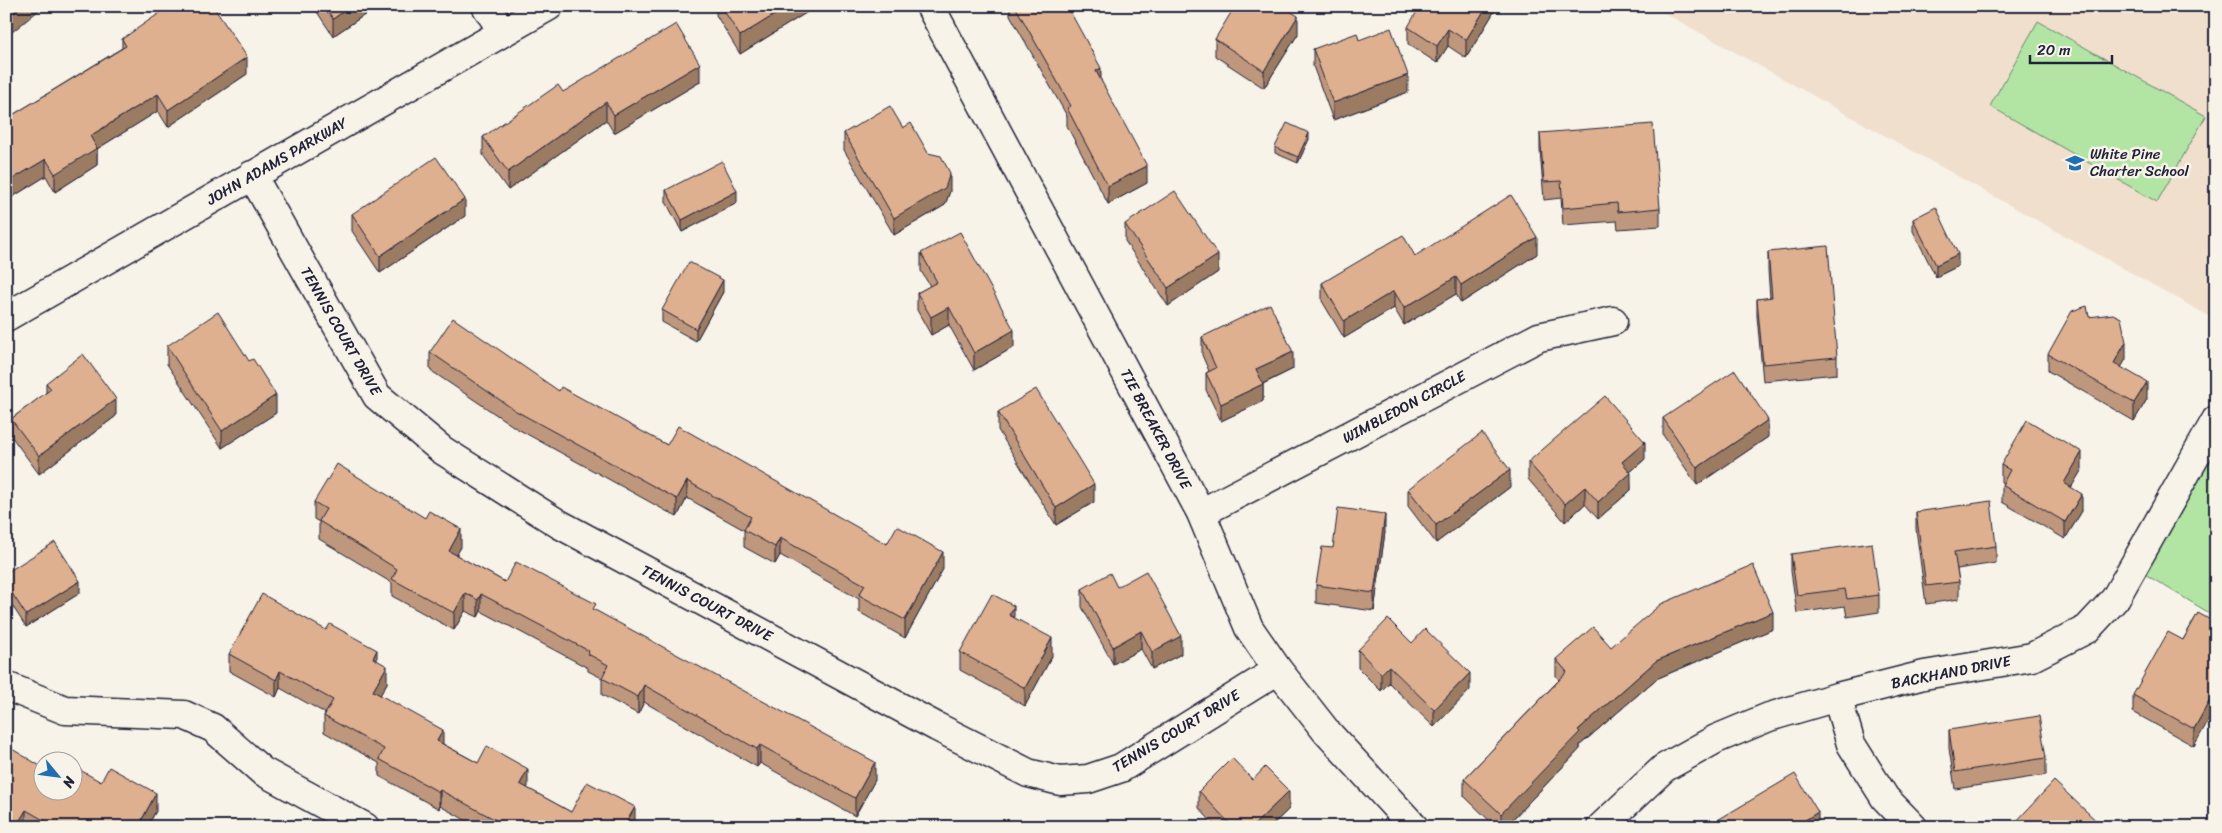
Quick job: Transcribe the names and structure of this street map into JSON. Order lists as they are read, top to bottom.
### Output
{
  "streets": {
    "street": [
      "JOHN ADAMS PARKWAY",
      "TENNIS COURT DRIVE",
      "WIMBLEDON CIRCLE",
      "TIE BREAKER DRIVE",
      "BACKHAND DRIVE"
    ]
  },
  "crossings": [
    ["JOHN ADAMS PARKWAY", "TENNIS COURT DRIVE"],
    ["TENNIS COURT DRIVE", "TIE BREAKER DRIVE"],
    ["WIMBLEDON CIRCLE", "TIE BREAKER DRIVE"]
  ],
  "places": {
    "school or university": ["White Pine Charter School"]
  },
  "scale_bar": "20 m",
  "north": "bottom right"
}
